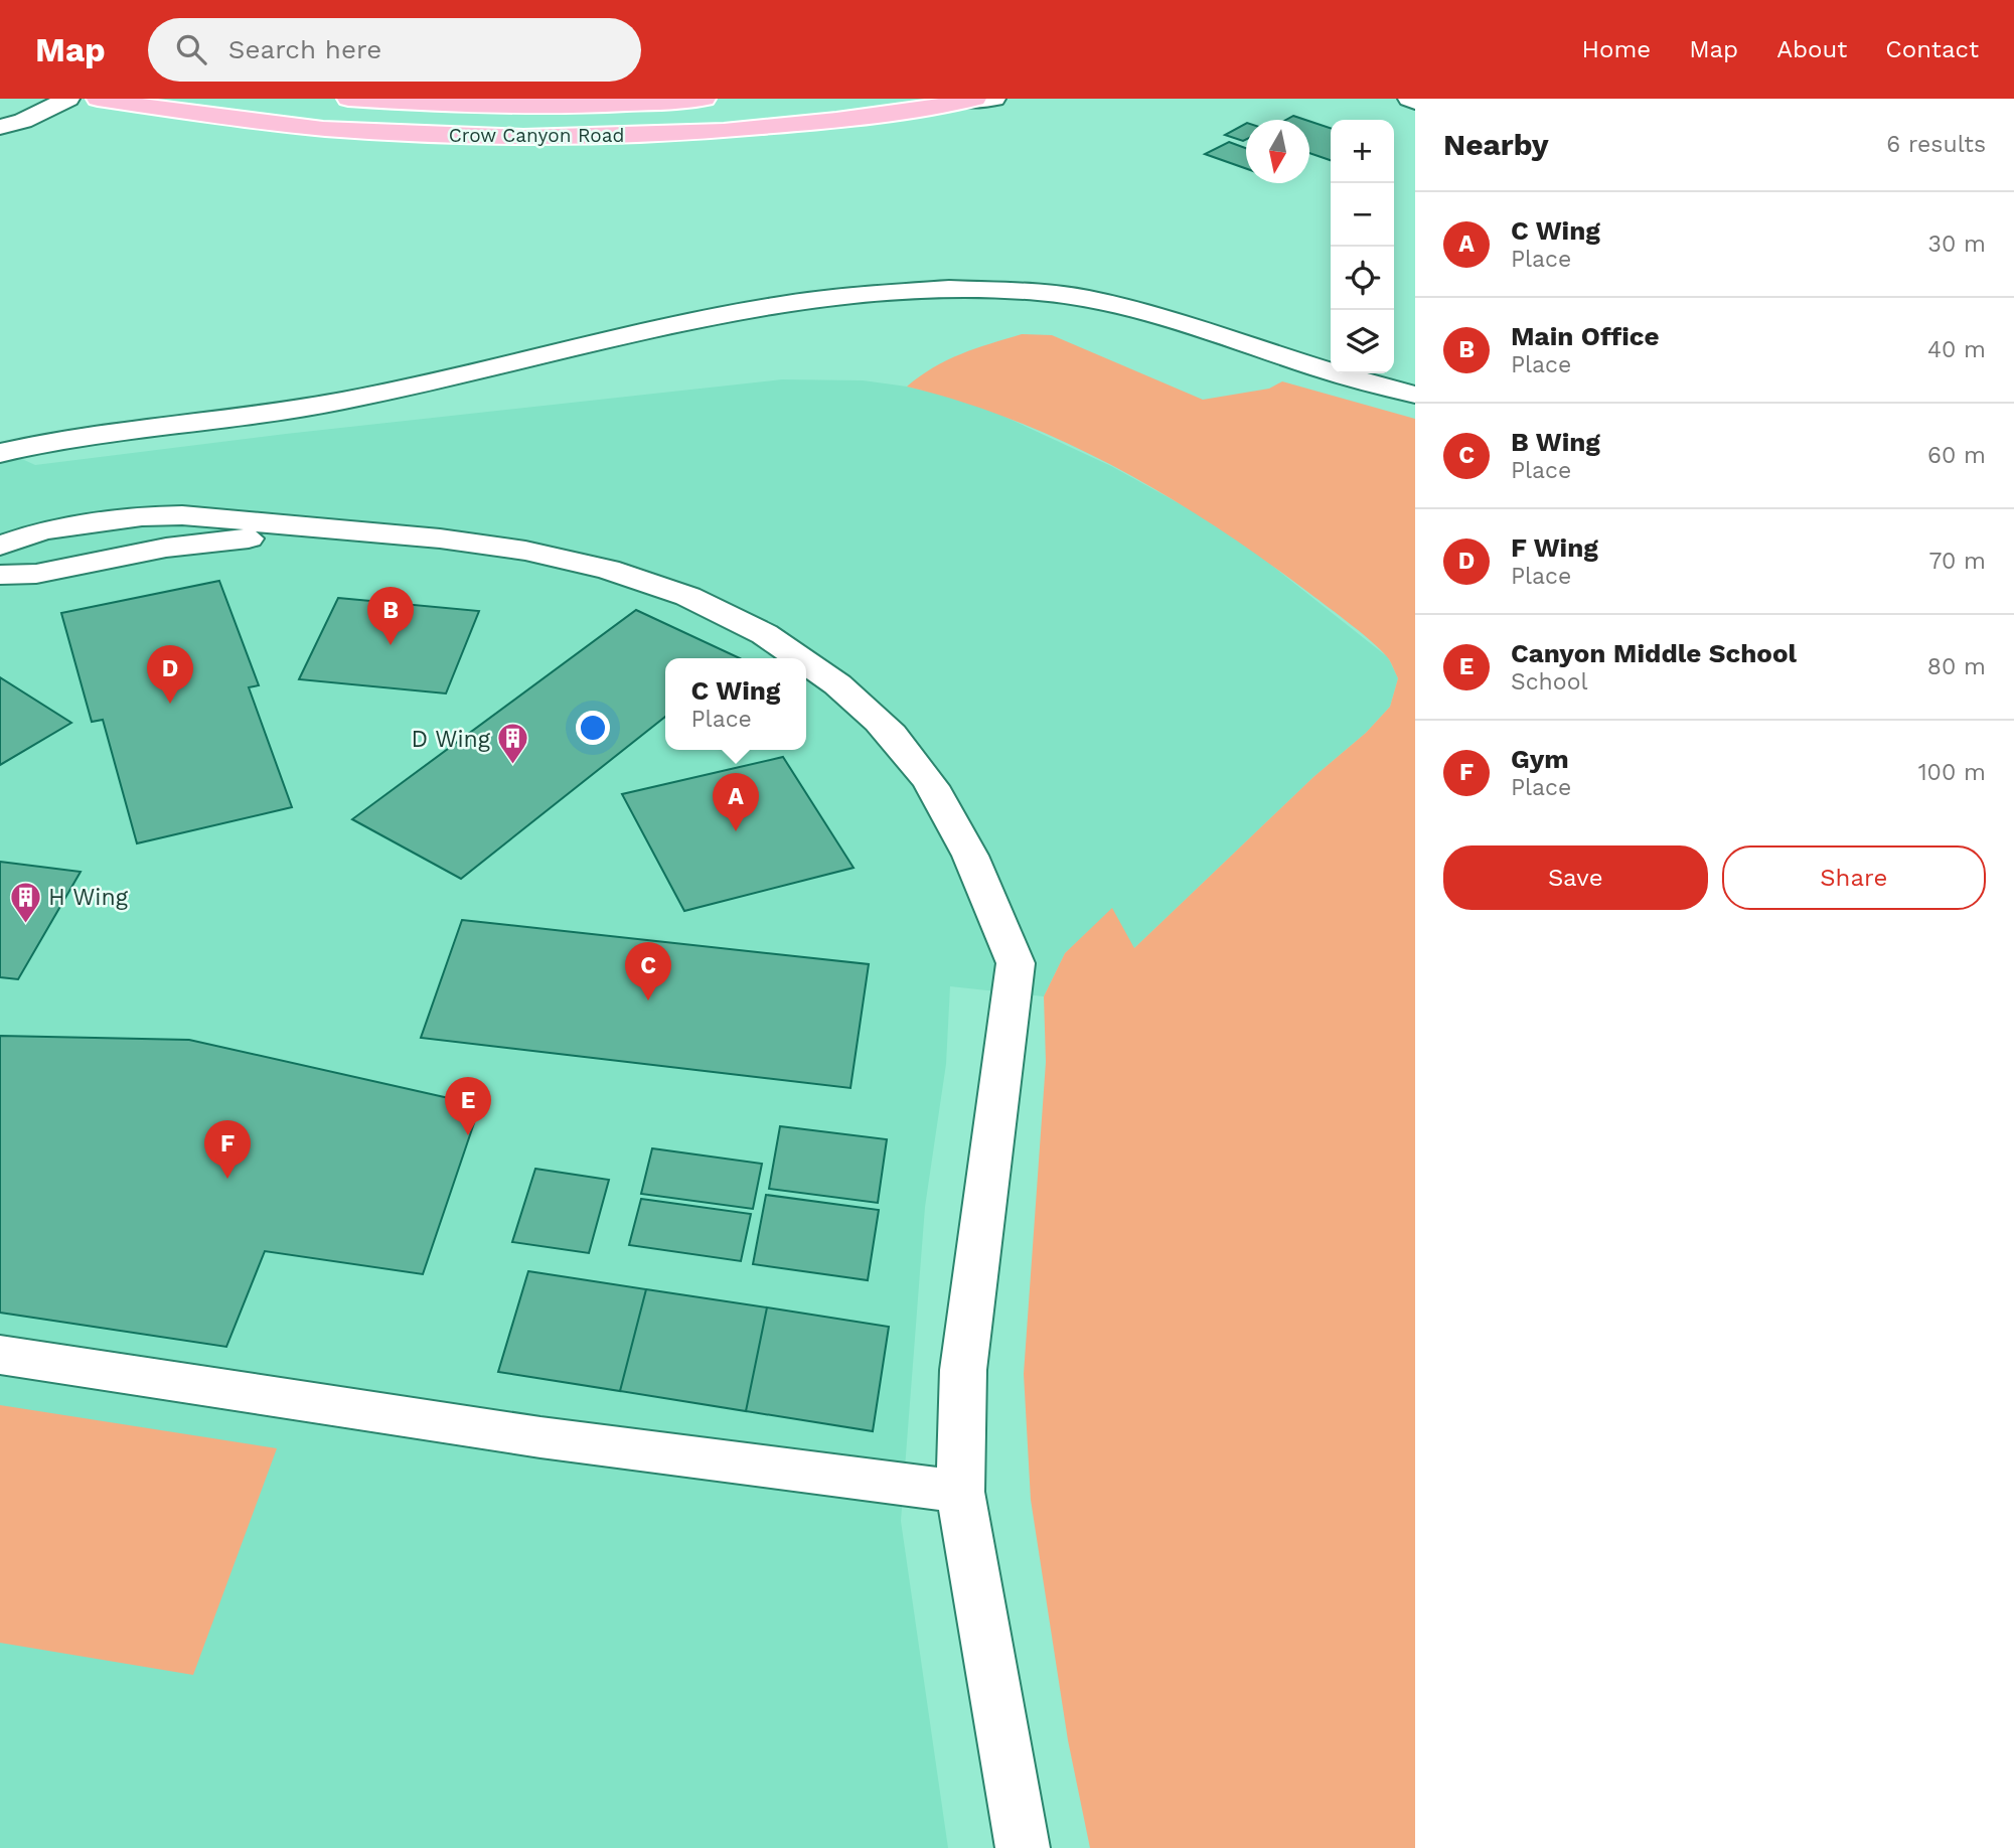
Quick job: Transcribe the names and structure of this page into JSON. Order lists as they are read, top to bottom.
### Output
{
  "streets": {
    "main road": ["Crow Canyon Road"]
  },
  "places": {
    "building": ["D Wing", "H Wing"]
  },
  "north": "bottom",
  "page": {
    "header": "Map",
    "search": "Search here",
    "nav": [
      "Home",
      "Map",
      "About",
      "Contact"
    ],
    "heading": ["Nearby", "6 results"],
    "map_buttons": ["+", "−"],
    "list": [
      {
        "mark": "A",
        "name": "C Wing",
        "note": "Place",
        "value": "30 m"
      },
      {
        "mark": "B",
        "name": "Main Office",
        "note": "Place",
        "value": "40 m"
      },
      {
        "mark": "C",
        "name": "B Wing",
        "note": "Place",
        "value": "60 m"
      },
      {
        "mark": "D",
        "name": "F Wing",
        "note": "Place",
        "value": "70 m"
      },
      {
        "mark": "E",
        "name": "Canyon Middle School",
        "note": "School",
        "value": "80 m"
      },
      {
        "mark": "F",
        "name": "Gym",
        "note": "Place",
        "value": "100 m"
      }
    ],
    "pins": [
      "B",
      "D",
      "A",
      "C",
      "E",
      "F"
    ],
    "popup": ["C Wing", "Place"],
    "buttons": ["Save", "Share"]
  }
}
